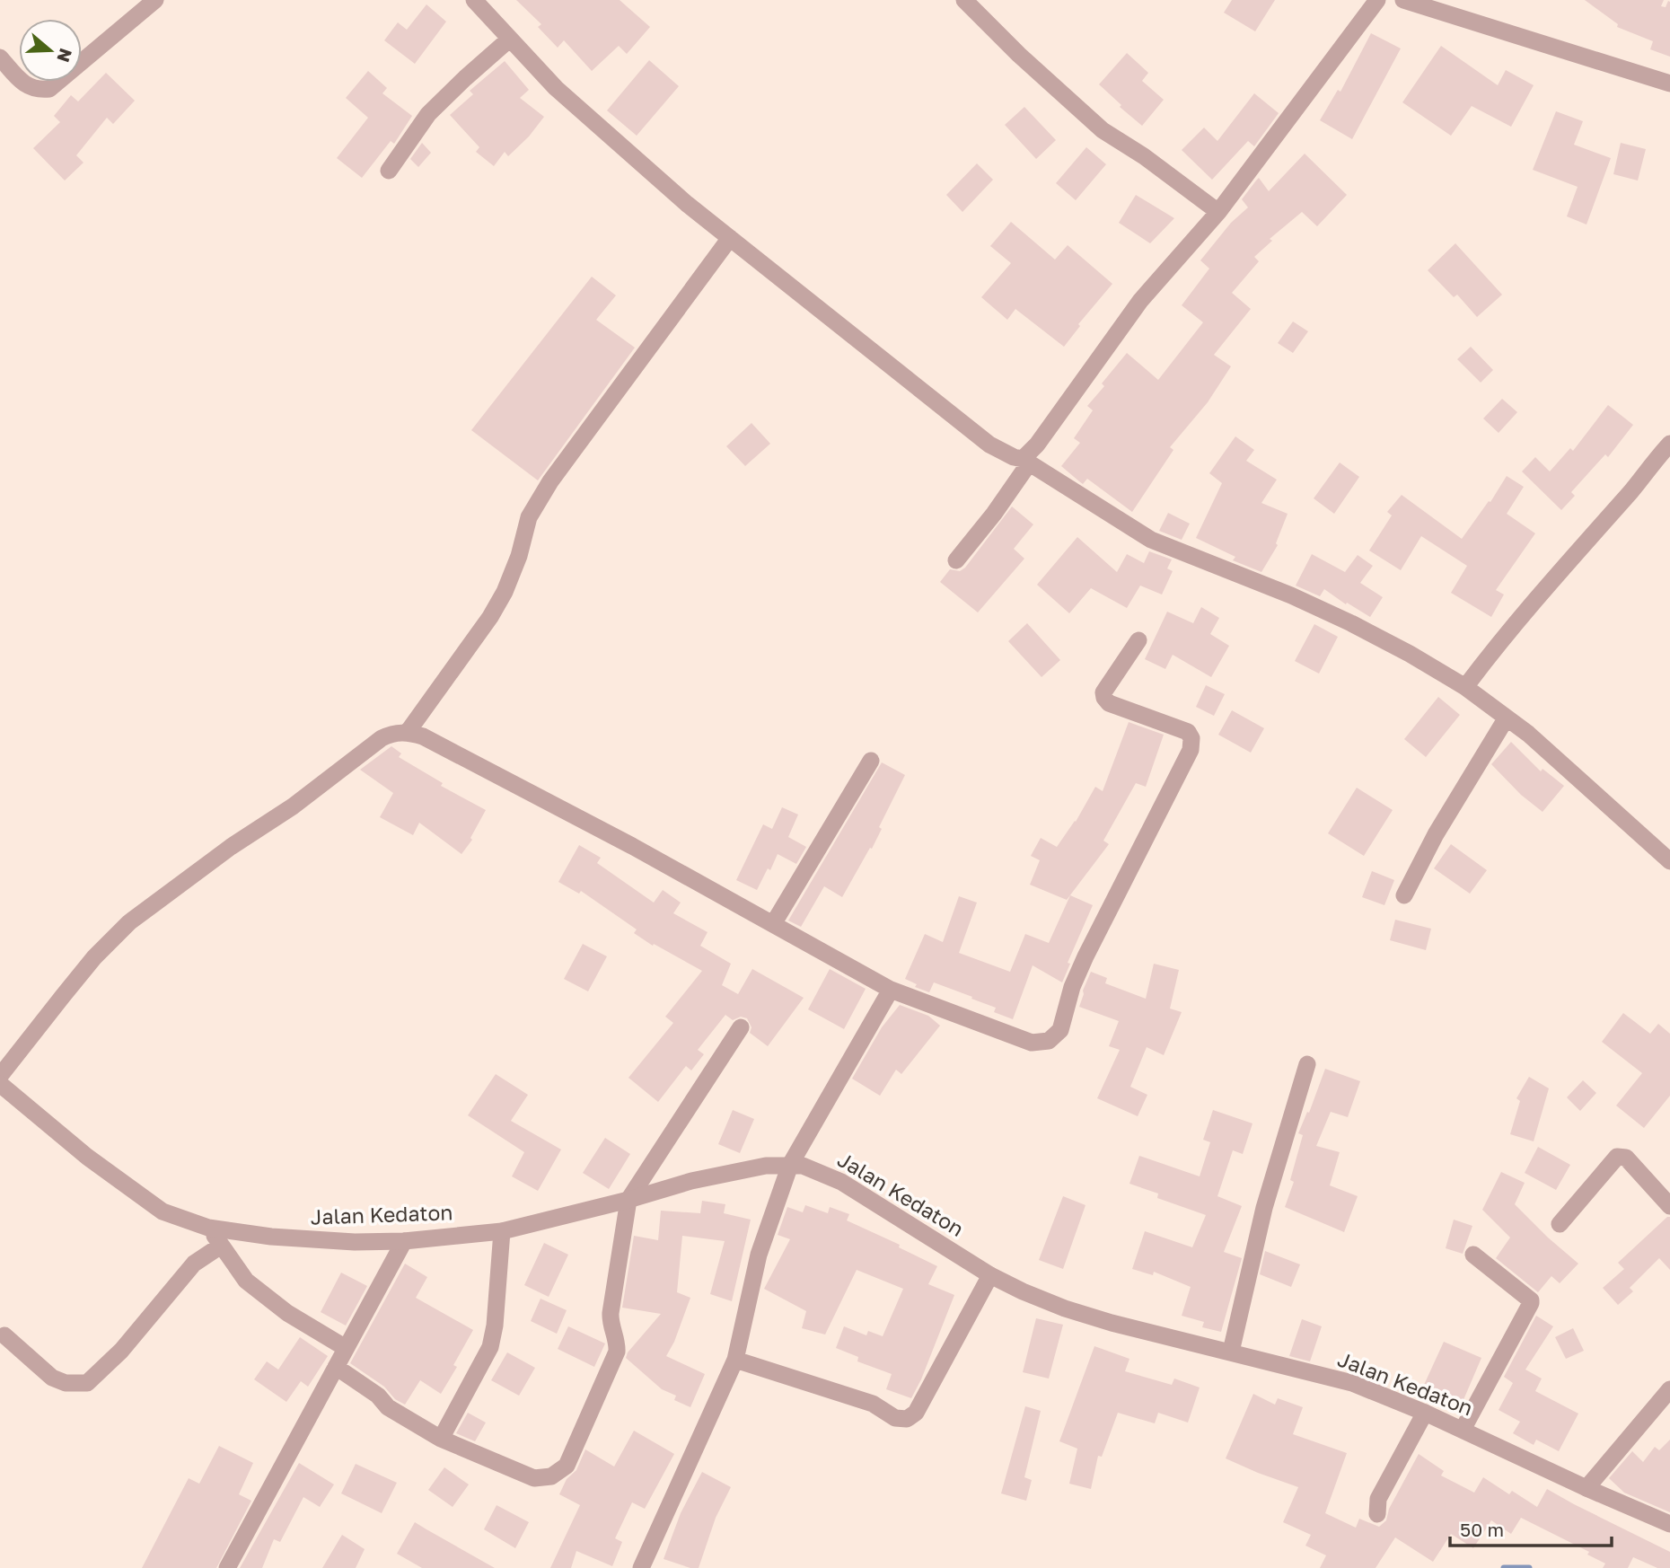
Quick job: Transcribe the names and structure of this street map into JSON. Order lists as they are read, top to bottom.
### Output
{
  "streets": {
    "street": ["Jalan Kedaton"]
  },
  "scale_bar": "50 m",
  "north": "right"
}
